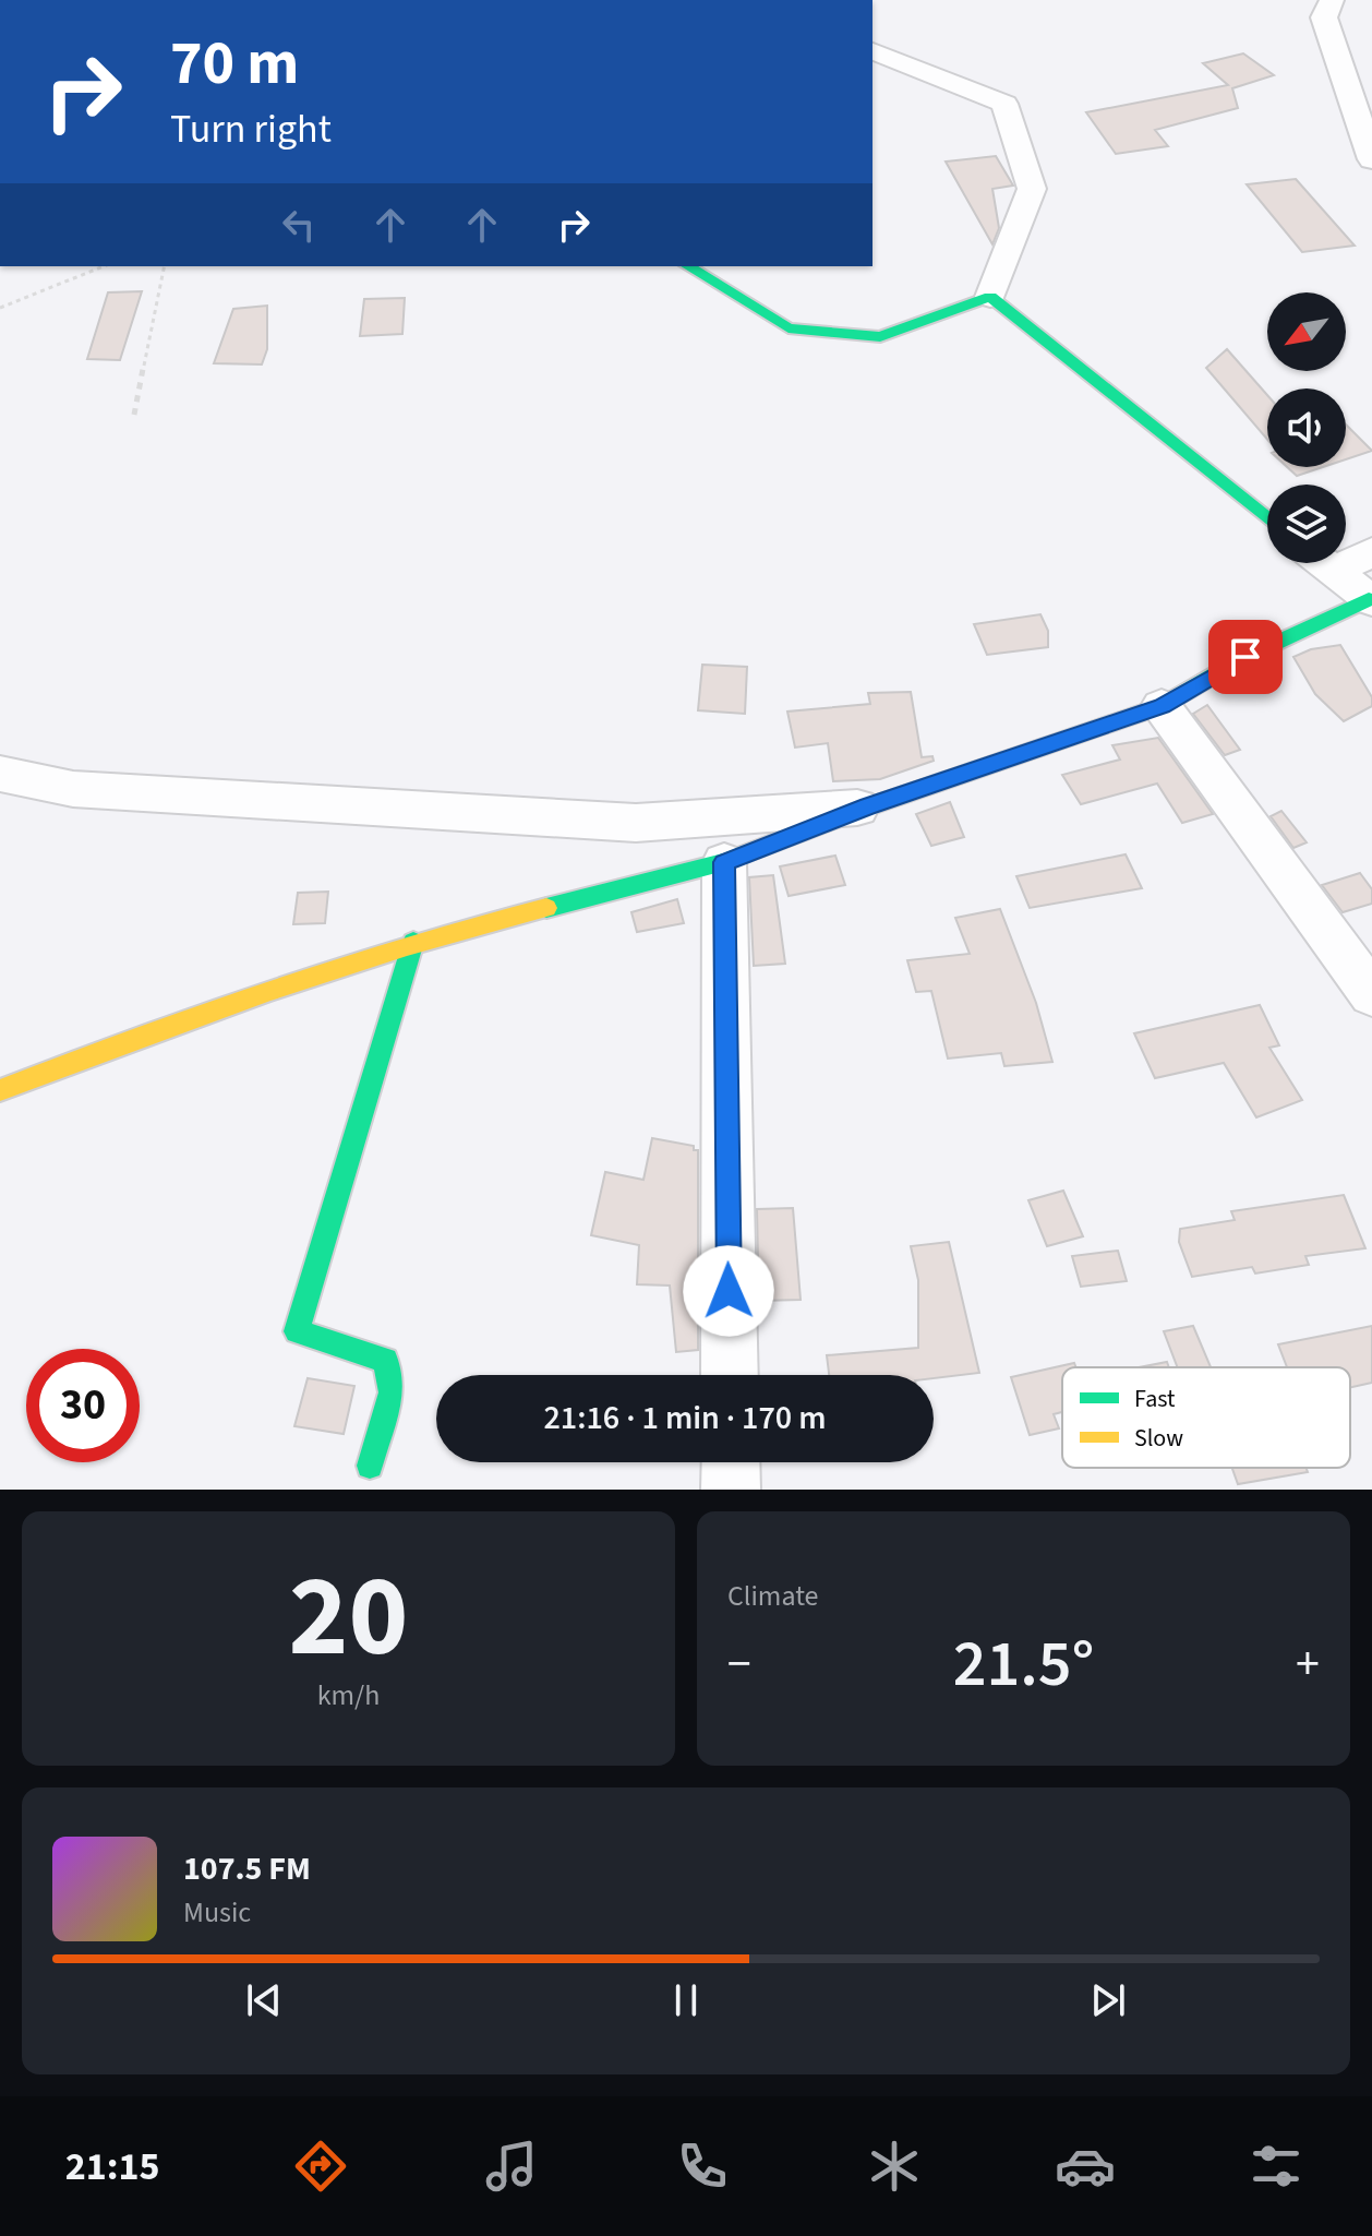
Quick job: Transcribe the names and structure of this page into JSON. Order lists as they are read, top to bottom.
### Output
{
  "legend": ["Fast", "Slow"],
  "north": "bottom left",
  "page": {
    "turn": ["70 m", "Turn right"],
    "limit": "30",
    "trip": "21:16 · 1 min · 170 m",
    "tile": [
      ["20", "km/h"],
      "Climate"
    ],
    "heat": ["−", "21.5°", "+"],
    "song": ["107.5 FM", "Music"],
    "tabs": "21:15"
  }
}
